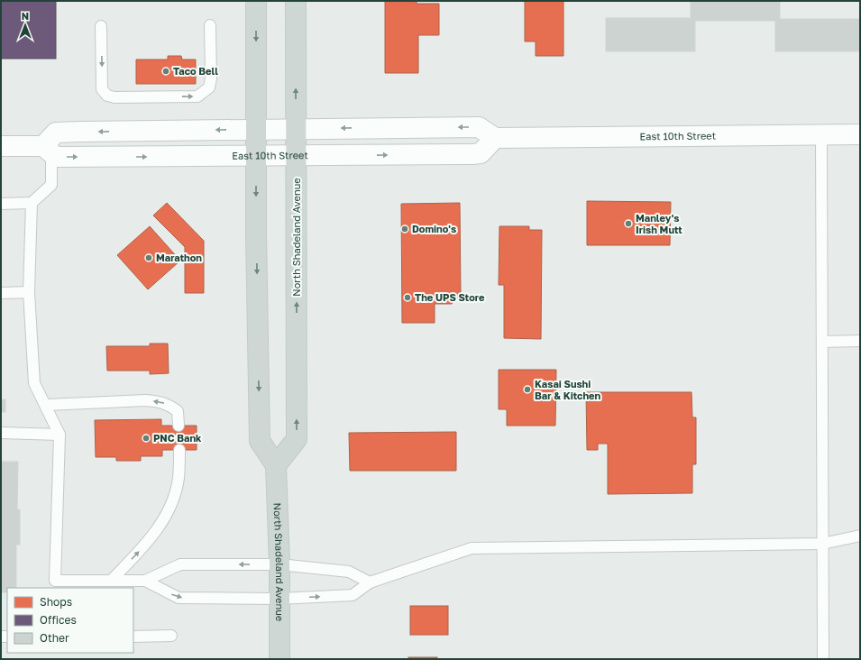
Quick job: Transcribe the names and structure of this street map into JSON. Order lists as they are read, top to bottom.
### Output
{
  "streets": {
    "main road": ["East 10th Street", "North Shadeland Avenue"]
  },
  "crossings": [
    ["East 10th Street", "North Shadeland Avenue"]
  ],
  "places": [
    "Taco Bell",
    "Manley's Irish Mutt",
    "Domino's",
    "Marathon",
    "The UPS Store",
    "Kasai Sushi Bar & Kitchen",
    "PNC Bank"
  ],
  "legend": ["Shops", "Offices", "Other"],
  "north": "top"
}
